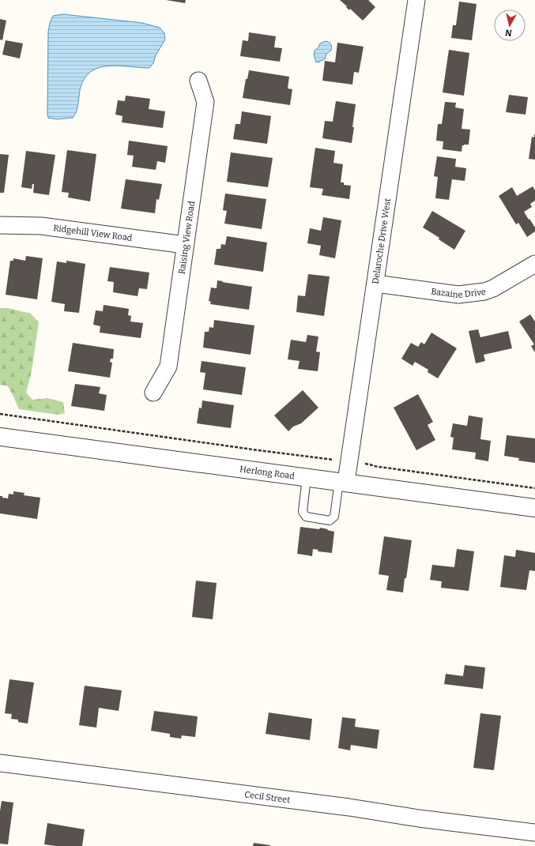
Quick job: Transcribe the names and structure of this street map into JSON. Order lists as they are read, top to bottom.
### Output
{
  "streets": {
    "street": [
      "Ridgehill View Road",
      "Raising View Road",
      "Delaroche Drive West",
      "Bazaine Drive",
      "Herlong Road",
      "Cecil Street"
    ]
  },
  "crossings": [
    ["Ridgehill View Road", "Raising View Road"],
    ["Delaroche Drive West", "Bazaine Drive"],
    ["Delaroche Drive West", "Herlong Road"]
  ],
  "north": "bottom"
}
